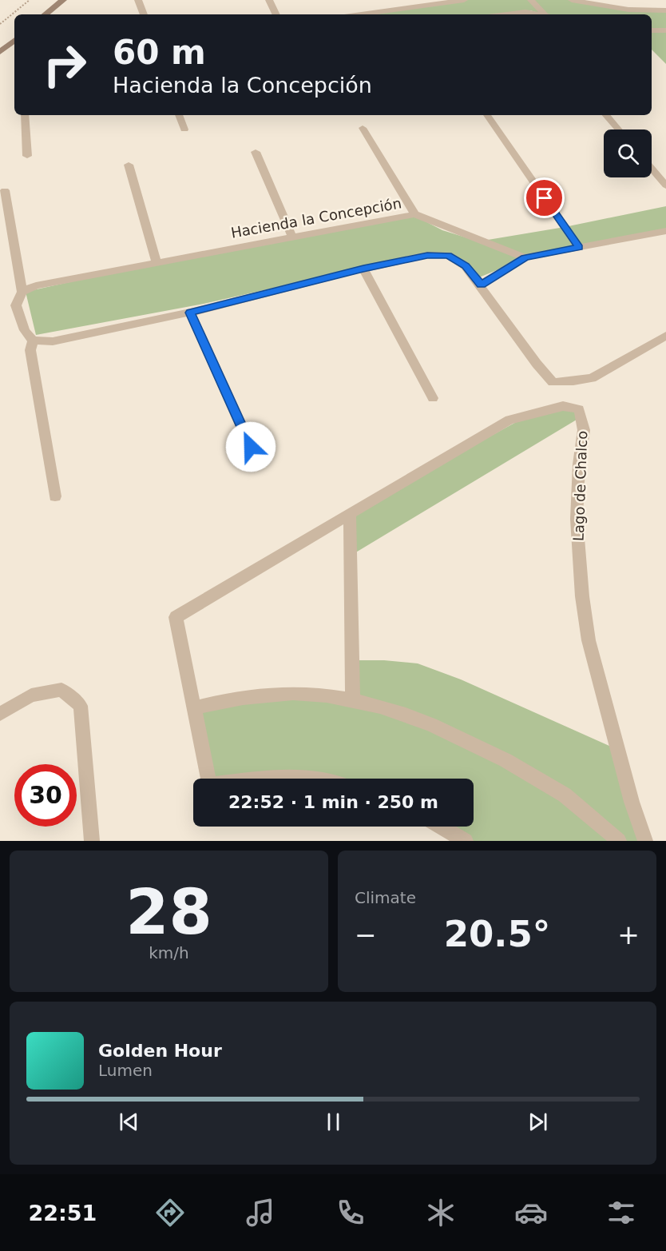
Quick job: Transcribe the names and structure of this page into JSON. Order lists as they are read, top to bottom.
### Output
{
  "streets": {
    "street": ["Hacienda la Concepción", "Lago de Chalco"]
  },
  "page": {
    "turn": ["60 m", "Hacienda la Concepción"],
    "limit": "30",
    "trip": "22:52 · 1 min · 250 m",
    "tile": [
      ["28", "km/h"],
      "Climate"
    ],
    "heat": ["−", "20.5°", "+"],
    "song": ["Golden Hour", "Lumen"],
    "tabs": "22:51"
  }
}
